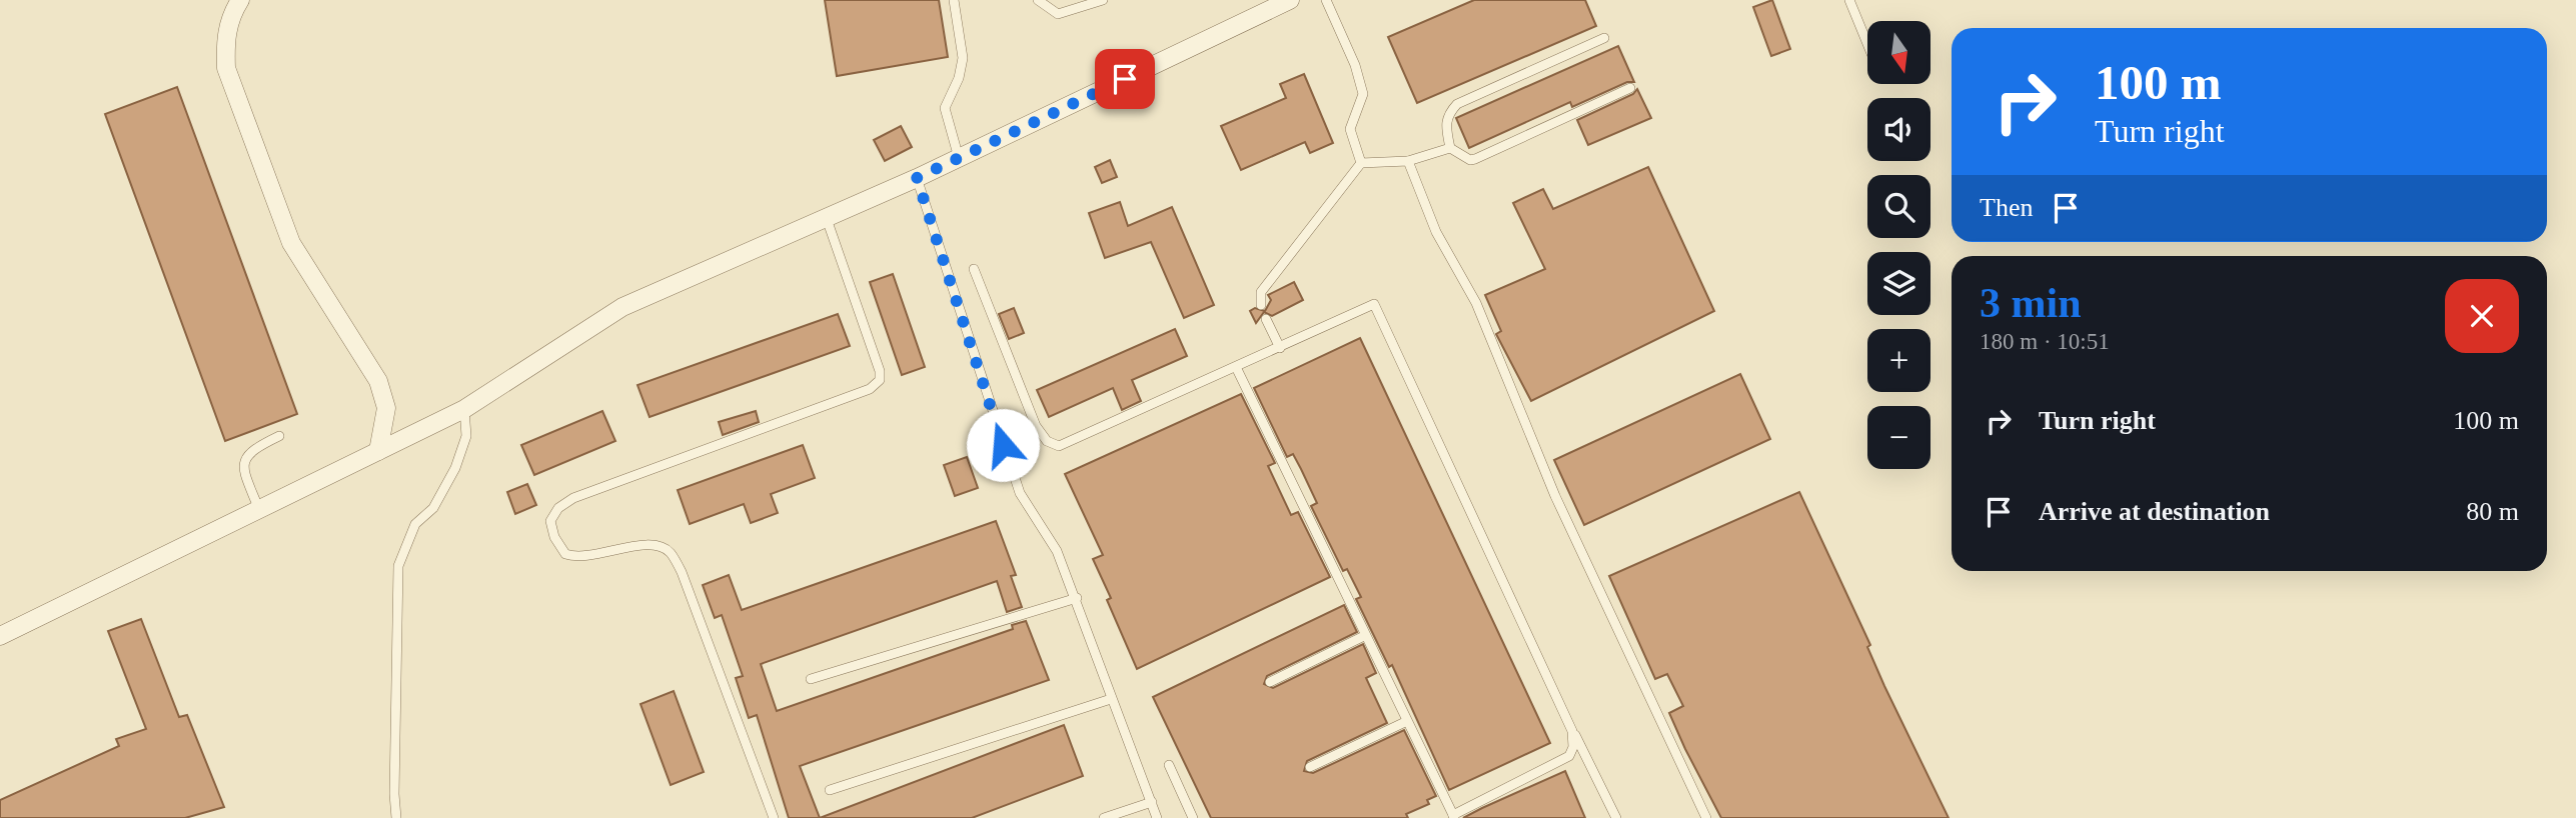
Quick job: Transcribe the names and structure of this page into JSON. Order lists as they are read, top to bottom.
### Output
{
  "north": "bottom",
  "page": {
    "map_buttons": ["+", "−"],
    "turn": ["100 m", "Turn right"],
    "then": "Then",
    "heading": ["3 min", "180 m · 10:51"],
    "list": [
      {
        "name": "Turn right",
        "value": "100 m"
      },
      {
        "name": "Arrive at destination",
        "value": "80 m"
      }
    ]
  }
}
